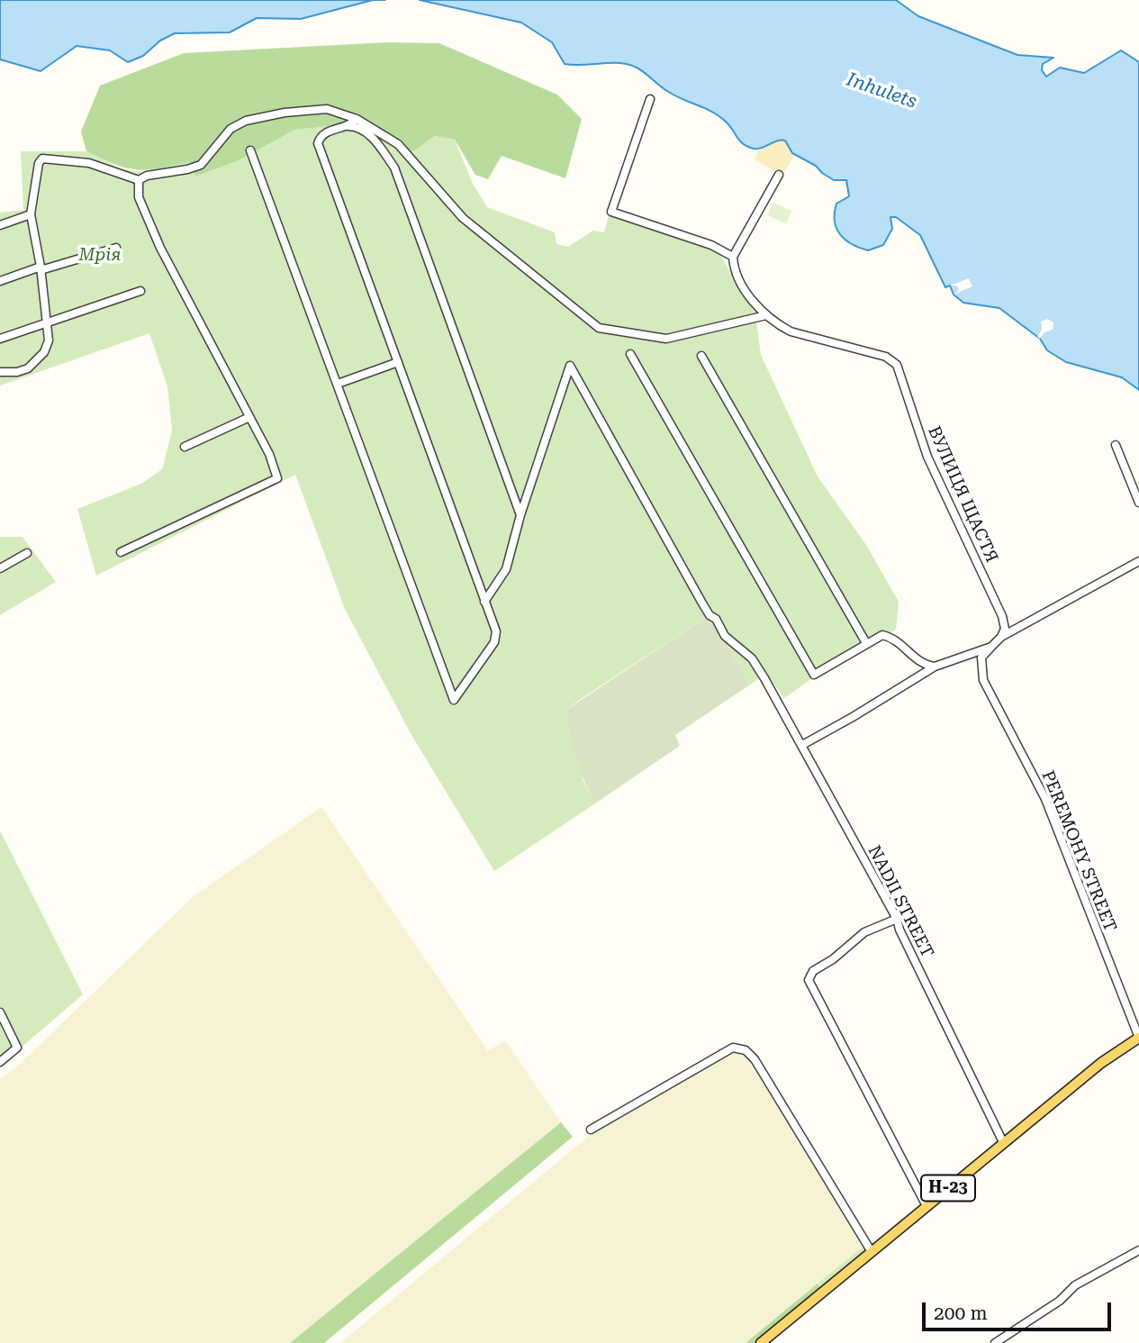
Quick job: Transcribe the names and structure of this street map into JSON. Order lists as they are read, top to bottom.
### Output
{
  "streets": {
    "main road": ["Н-23"],
    "street": ["ВУЛИЦЯ ЩАСТЯ", "PEREMOHY STREET", "NADII STREET"]
  },
  "crossings": [
    ["PEREMOHY STREET", "Н-23"],
    ["NADII STREET", "Н-23"]
  ],
  "water": ["Inhulets"],
  "parks": ["Мрія"],
  "scale_bar": "200 m"
}
